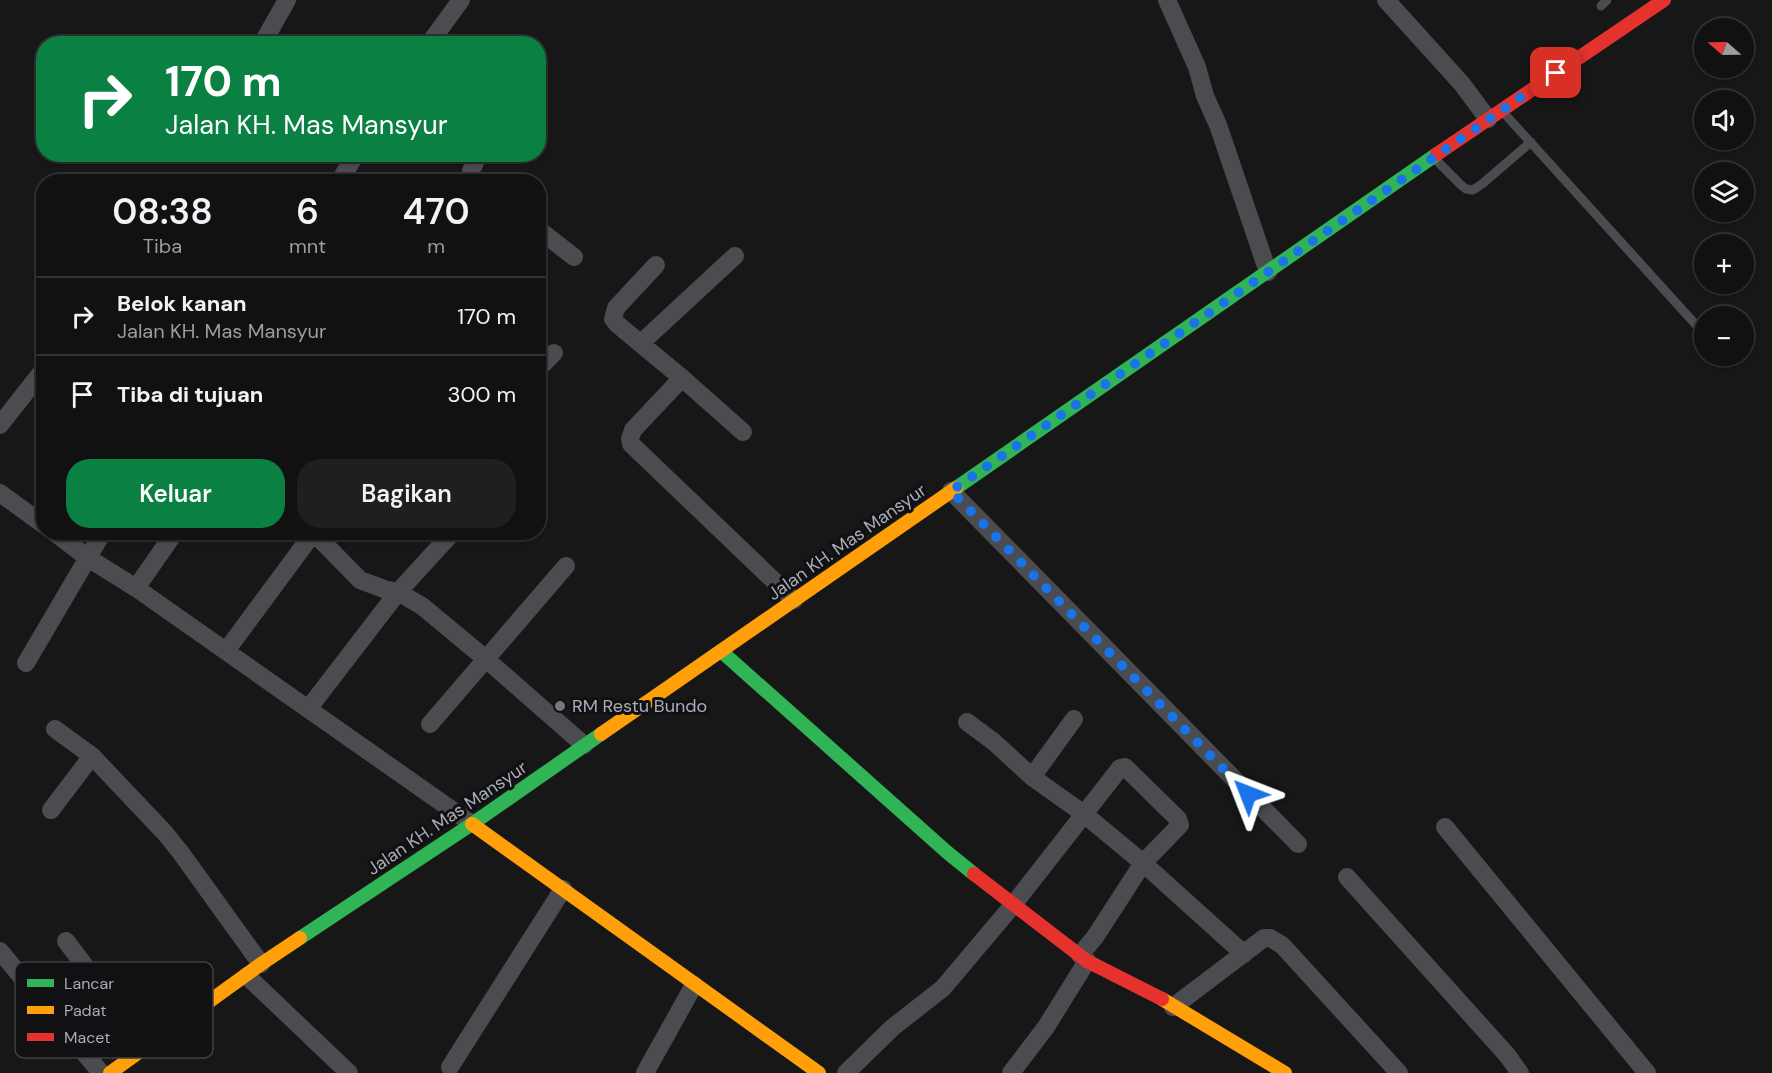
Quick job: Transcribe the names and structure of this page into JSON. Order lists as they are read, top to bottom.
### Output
{
  "streets": {
    "street": ["Jalan KH. Mas Mansyur"]
  },
  "places": ["RM Restu Bundo"],
  "legend": ["Lancar", "Padat", "Macet"],
  "north": "left",
  "page": {
    "map_buttons": ["+", "−"],
    "turn": ["170 m", "Jalan KH. Mas Mansyur"],
    "eta": [
      "08:38",
      "Tiba",
      "6",
      "mnt",
      "470",
      "m"
    ],
    "list": [
      {
        "name": "Belok kanan",
        "note": "Jalan KH. Mas Mansyur",
        "value": "170 m"
      },
      {
        "name": "Tiba di tujuan",
        "value": "300 m"
      }
    ],
    "buttons": ["Keluar", "Bagikan"]
  }
}
